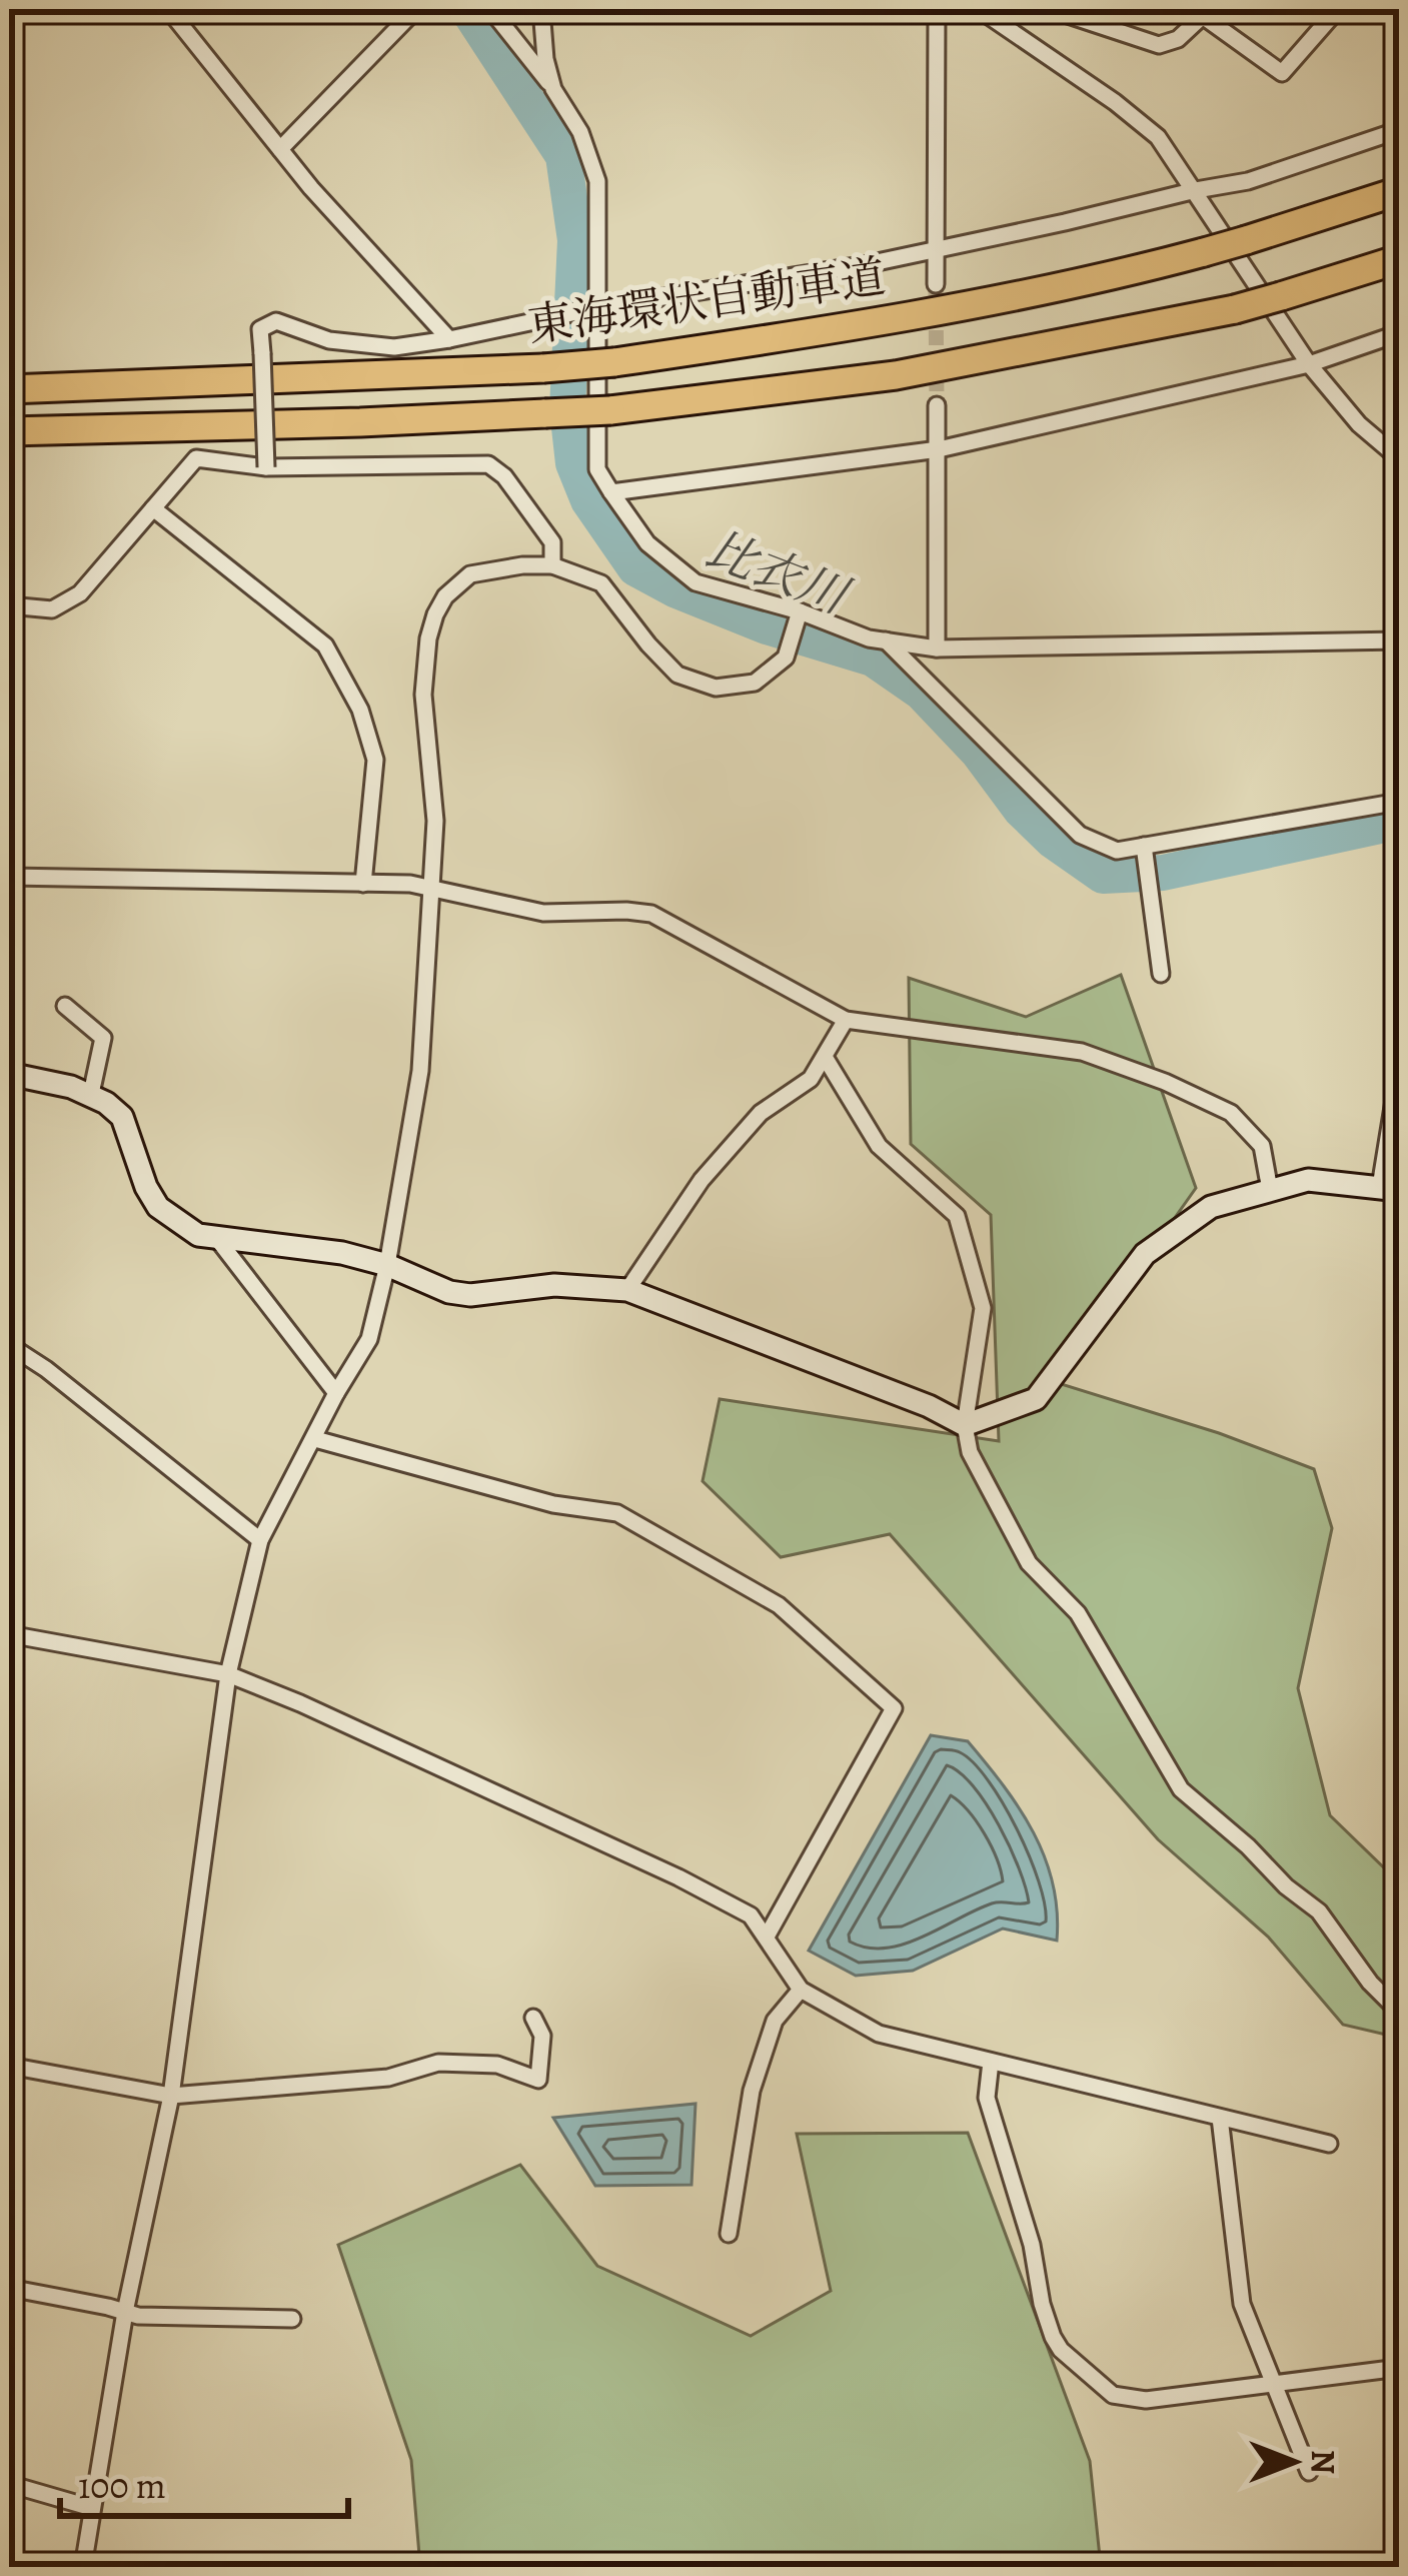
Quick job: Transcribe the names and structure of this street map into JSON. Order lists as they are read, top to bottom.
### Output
{
  "streets": {
    "highway": ["東海環状自動車道"]
  },
  "water": ["比衣川"],
  "scale_bar": "100 m",
  "north": "right"
}
